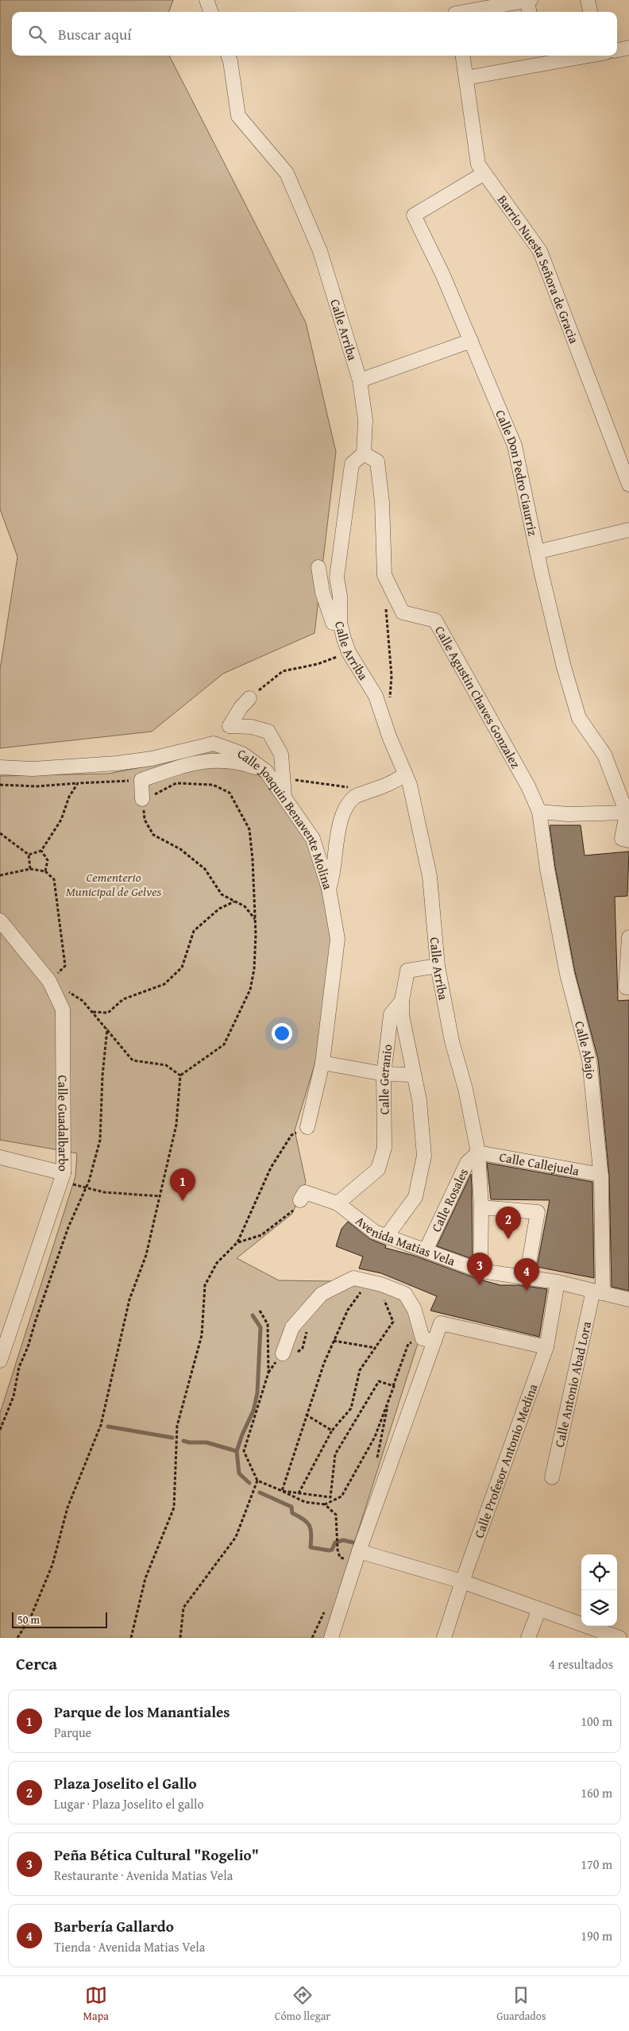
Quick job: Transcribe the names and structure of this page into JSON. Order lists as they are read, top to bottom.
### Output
{
  "streets": {
    "street": [
      "Barrio Nuesta Señora de Gracia",
      "Calle Arriba",
      "Calle Don Pedro Ciaurriz",
      "Calle Agustin Chaves Gonzalez",
      "Calle Joaquin Benavente Molina",
      "Calle Abajo",
      "Calle Geranio",
      "Calle Guadalbarbo",
      "Calle Callejuela",
      "Calle Rosales",
      "Avenida Matias Vela",
      "Calle Antonio Abad Lora",
      "Calle Profesor Antonio Medina"
    ]
  },
  "crossings": [
    ["Barrio Nuesta Señora de Gracia", "Calle Don Pedro Ciaurriz"],
    ["Calle Arriba", "Calle Agustin Chaves Gonzalez"],
    ["Calle Arriba", "Calle Geranio"],
    ["Calle Arriba", "Calle Callejuela"],
    ["Calle Arriba", "Calle Rosales"],
    ["Calle Arriba", "Avenida Matias Vela"],
    ["Calle Agustin Chaves Gonzalez", "Calle Abajo"],
    ["Calle Abajo", "Calle Callejuela"],
    ["Calle Abajo", "Avenida Matias Vela"],
    ["Calle Abajo", "Calle Antonio Abad Lora"],
    ["Calle Geranio", "Avenida Matias Vela"],
    ["Calle Callejuela", "Calle Rosales"],
    ["Calle Rosales", "Avenida Matias Vela"],
    ["Avenida Matias Vela", "Calle Antonio Abad Lora"],
    ["Avenida Matias Vela", "Calle Profesor Antonio Medina"]
  ],
  "parks": ["Cementerio Municipal de Gelves"],
  "scale_bar": "50 m",
  "page": {
    "search": "Buscar aquí",
    "pins": [
      "1",
      "2",
      "3",
      "4"
    ],
    "scale": "50 m",
    "heading": ["Cerca", "4 resultados"],
    "list": [
      {
        "mark": "1",
        "name": "Parque de los Manantiales",
        "note": "Parque",
        "value": "100 m"
      },
      {
        "mark": "2",
        "name": "Plaza Joselito el Gallo",
        "note": "Lugar · Plaza Joselito el gallo",
        "value": "160 m"
      },
      {
        "mark": "3",
        "name": "Peña Bética Cultural \"Rogelio\"",
        "note": "Restaurante · Avenida Matias Vela",
        "value": "170 m"
      },
      {
        "mark": "4",
        "name": "Barbería Gallardo",
        "note": "Tienda · Avenida Matias Vela",
        "value": "190 m"
      }
    ],
    "nav": ["Mapa", "Cómo llegar", "Guardados"]
  }
}
